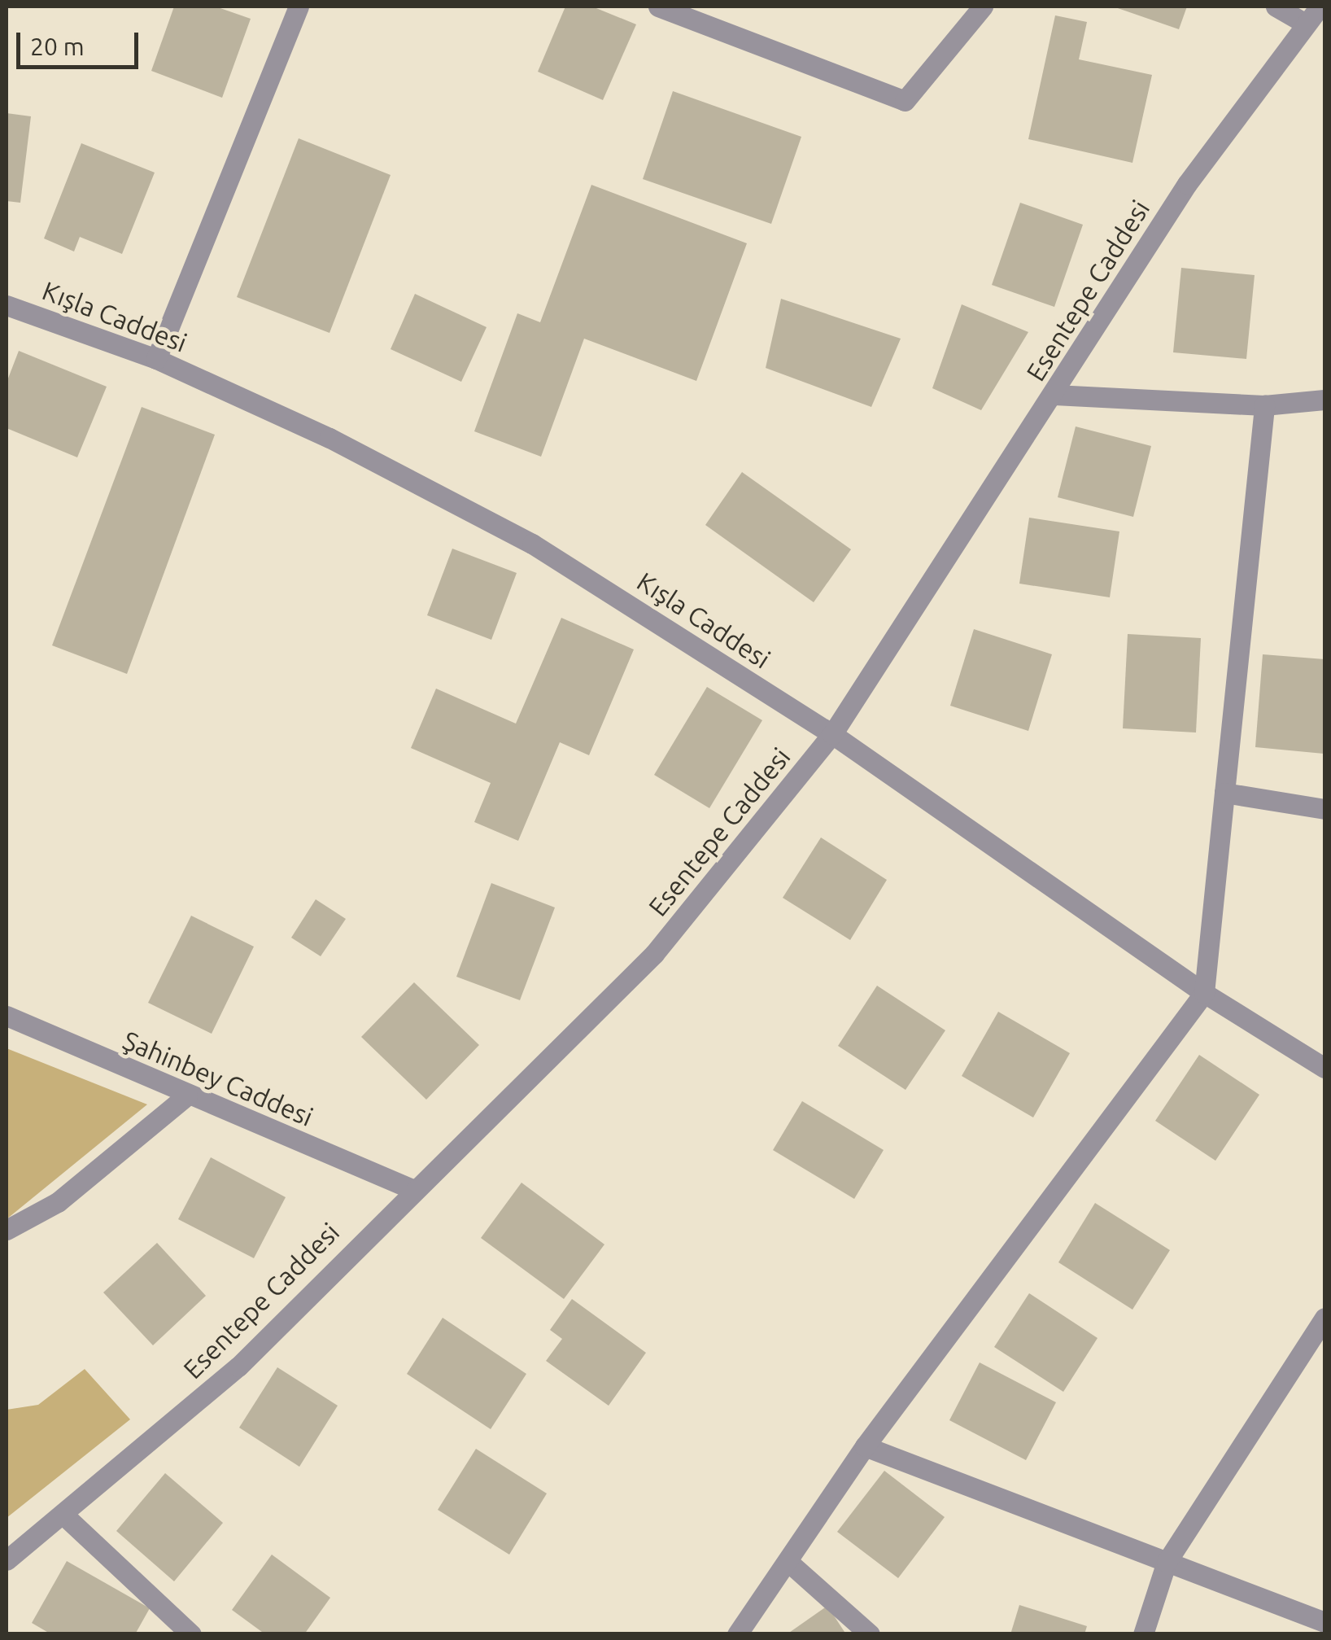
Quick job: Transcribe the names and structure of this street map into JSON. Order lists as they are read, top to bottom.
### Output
{
  "streets": {
    "street": ["Esentepe Caddesi", "Kışla Caddesi", "Şahinbey Caddesi"]
  },
  "crossings": [
    ["Esentepe Caddesi", "Kışla Caddesi"],
    ["Esentepe Caddesi", "Şahinbey Caddesi"]
  ],
  "scale_bar": "20 m"
}
